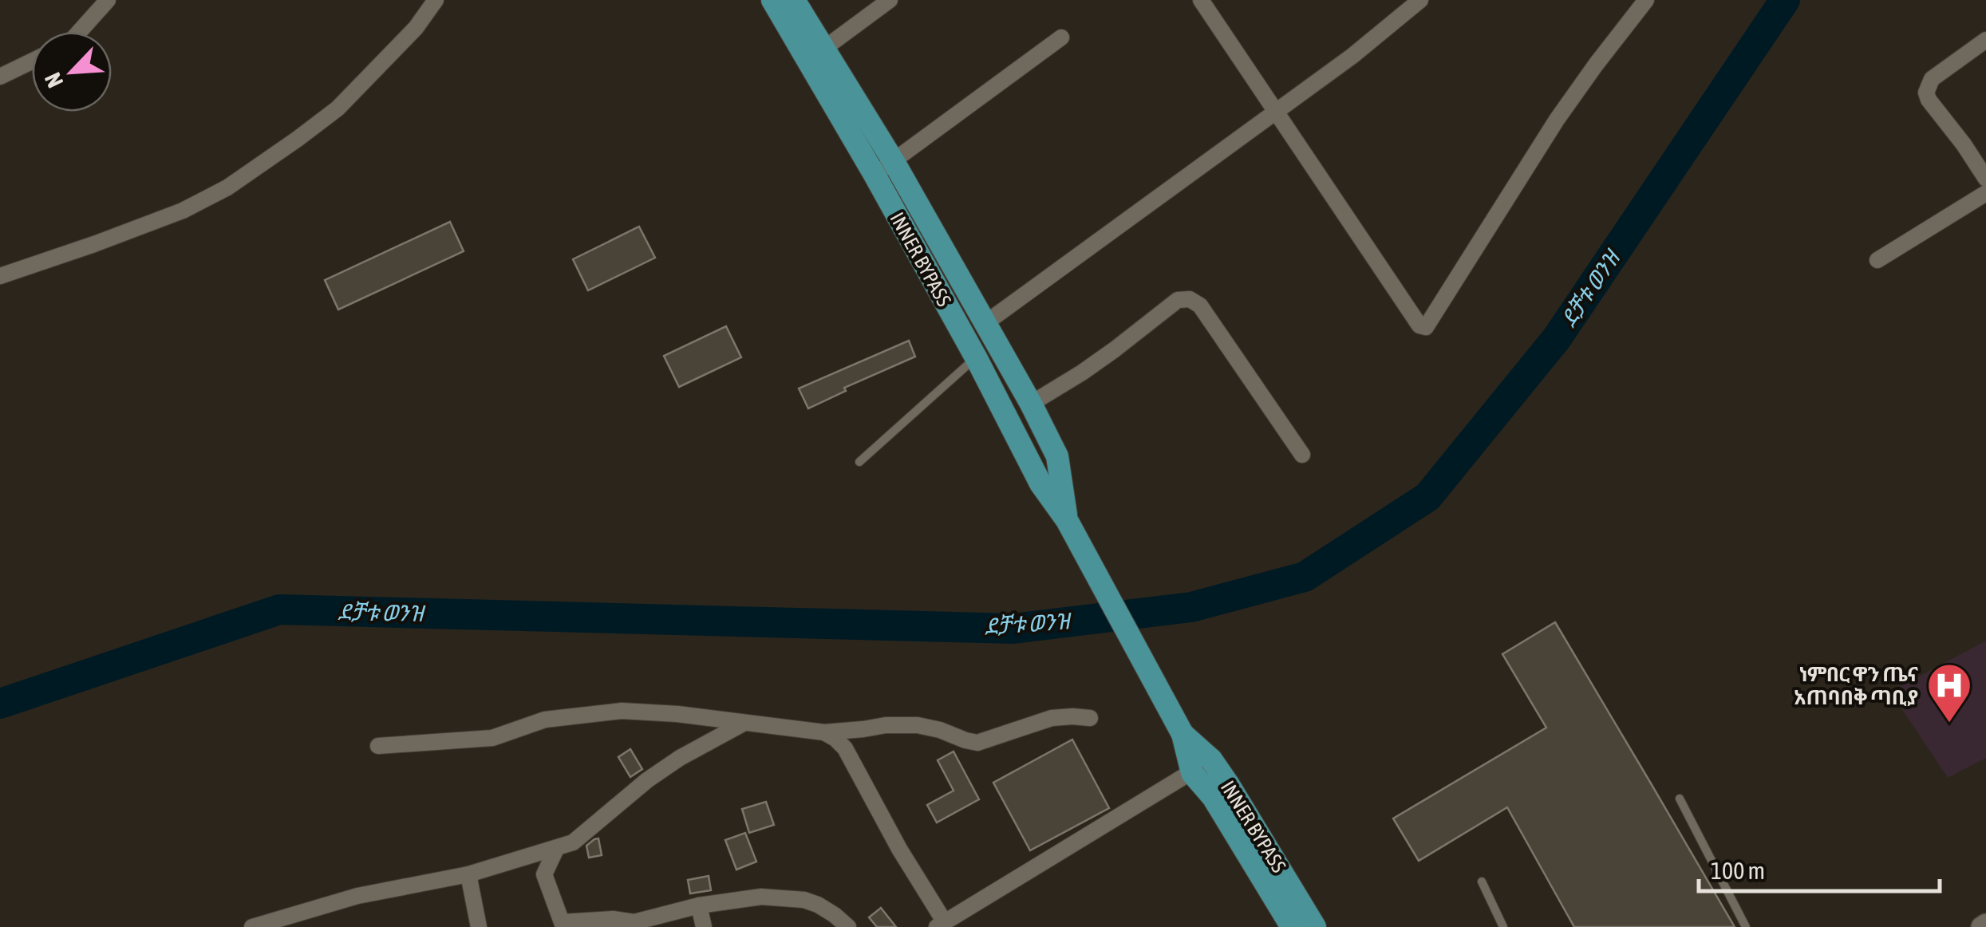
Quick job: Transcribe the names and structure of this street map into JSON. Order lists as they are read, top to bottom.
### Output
{
  "streets": {
    "main road": ["INNER BYPASS"]
  },
  "water": ["ደቻቱ ወንዝ"],
  "places": {
    "hospital": ["ነምበር ዋን ጤና አጠባበቅ ጣቢያ"]
  },
  "scale_bar": "100 m",
  "north": "bottom left"
}
